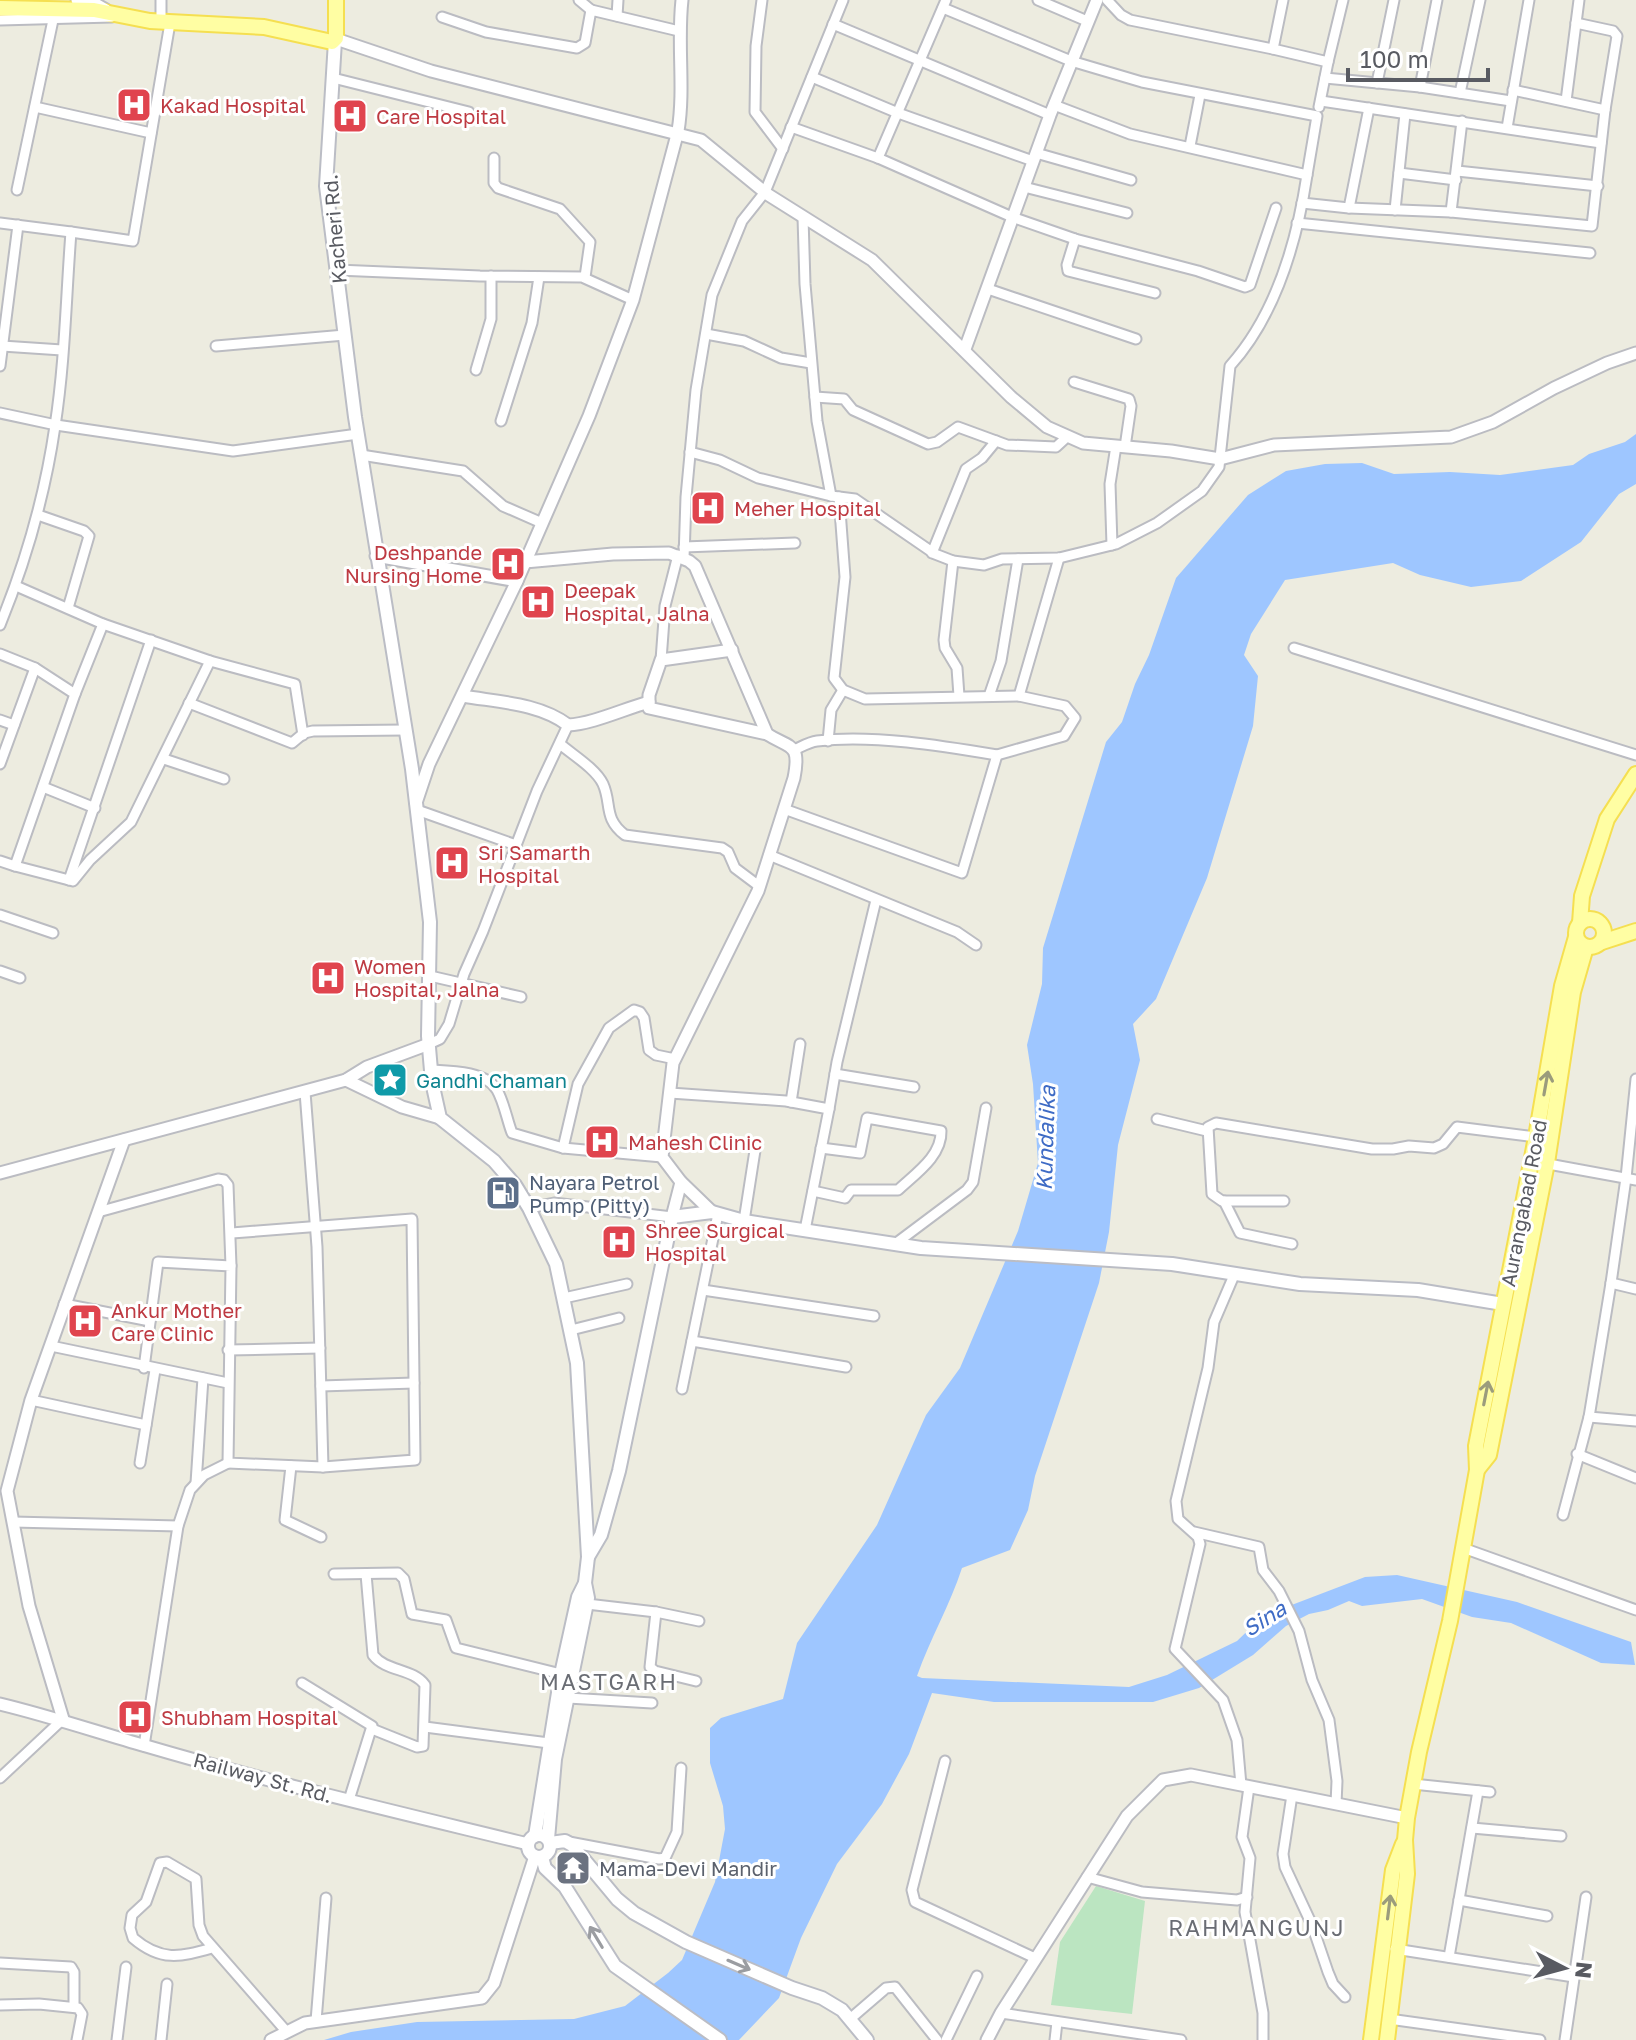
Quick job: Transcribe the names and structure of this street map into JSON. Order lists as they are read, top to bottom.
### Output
{
  "streets": {
    "main road": ["Kacheri Rd.", "Aurangabad Road"],
    "street": ["Railway St. Rd."]
  },
  "districts": ["MASTGARH", "RAHMANGUNJ"],
  "water": ["Kundalika", "Sina"],
  "places": {
    "hospital": [
      "Kakad Hospital",
      "Care Hospital",
      "Meher Hospital",
      "Deshpande Nursing Home",
      "Deepak Hospital, Jalna",
      "Sri Samarth Hospital",
      "Women Hospital, Jalna",
      "Mahesh Clinic",
      "Shree Surgical Hospital",
      "Ankur Mother Care Clinic",
      "Shubham Hospital"
    ],
    "place": ["Gandhi Chaman"],
    "fuel station": ["Nayara Petrol Pump (Pitty)"],
    "temple": ["Mama-Devi Mandir"]
  },
  "scale_bar": "100 m",
  "north": "right"
}
